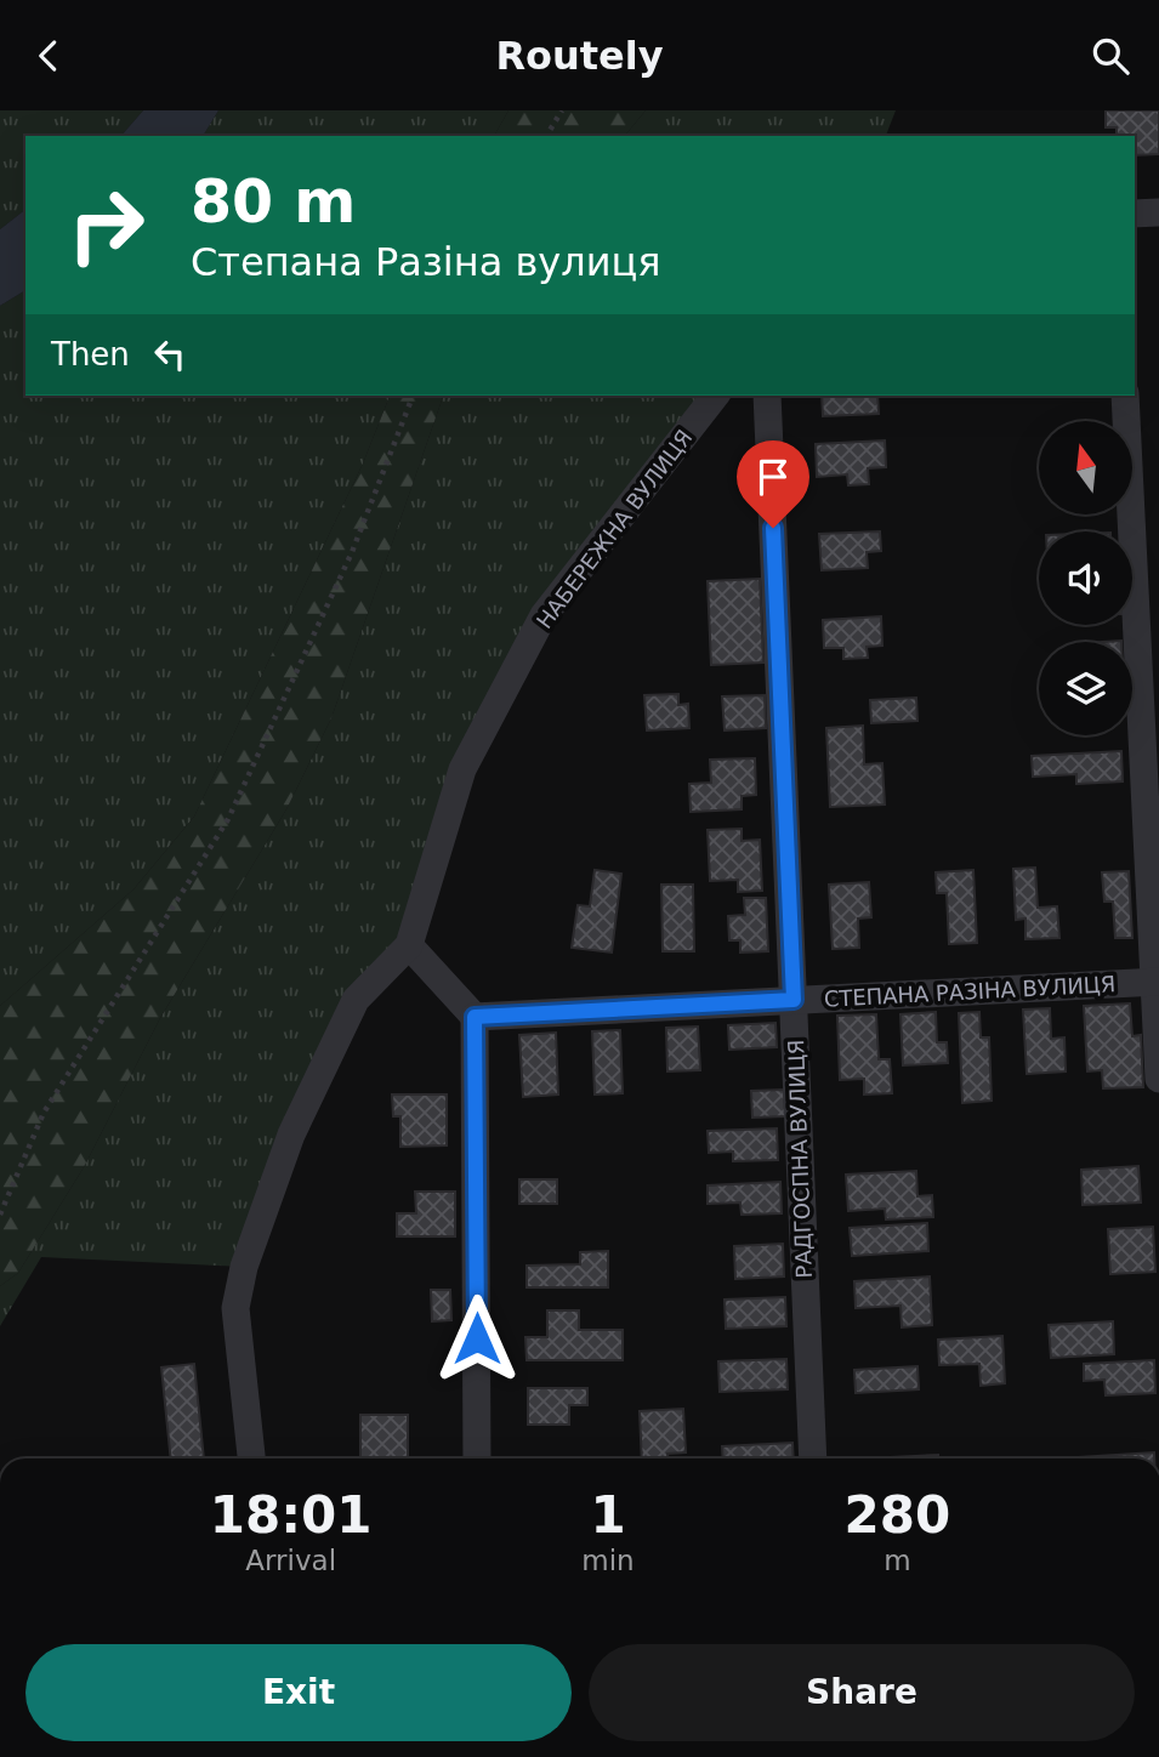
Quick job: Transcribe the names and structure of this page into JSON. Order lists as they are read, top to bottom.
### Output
{
  "streets": {
    "street": ["НАБЕРЕЖНА ВУЛИЦЯ", "СТЕПАНА РАЗІНА ВУЛИЦЯ", "РАДГОСПНА ВУЛИЦЯ"]
  },
  "crossings": [
    ["СТЕПАНА РАЗІНА ВУЛИЦЯ", "РАДГОСПНА ВУЛИЦЯ"]
  ],
  "north": "top",
  "page": {
    "header": "Routely",
    "turn": ["80 m", "Степана Разіна вулиця"],
    "then": "Then",
    "eta": [
      "18:01",
      "Arrival",
      "1",
      "min",
      "280",
      "m"
    ],
    "buttons": ["Exit", "Share"]
  }
}
